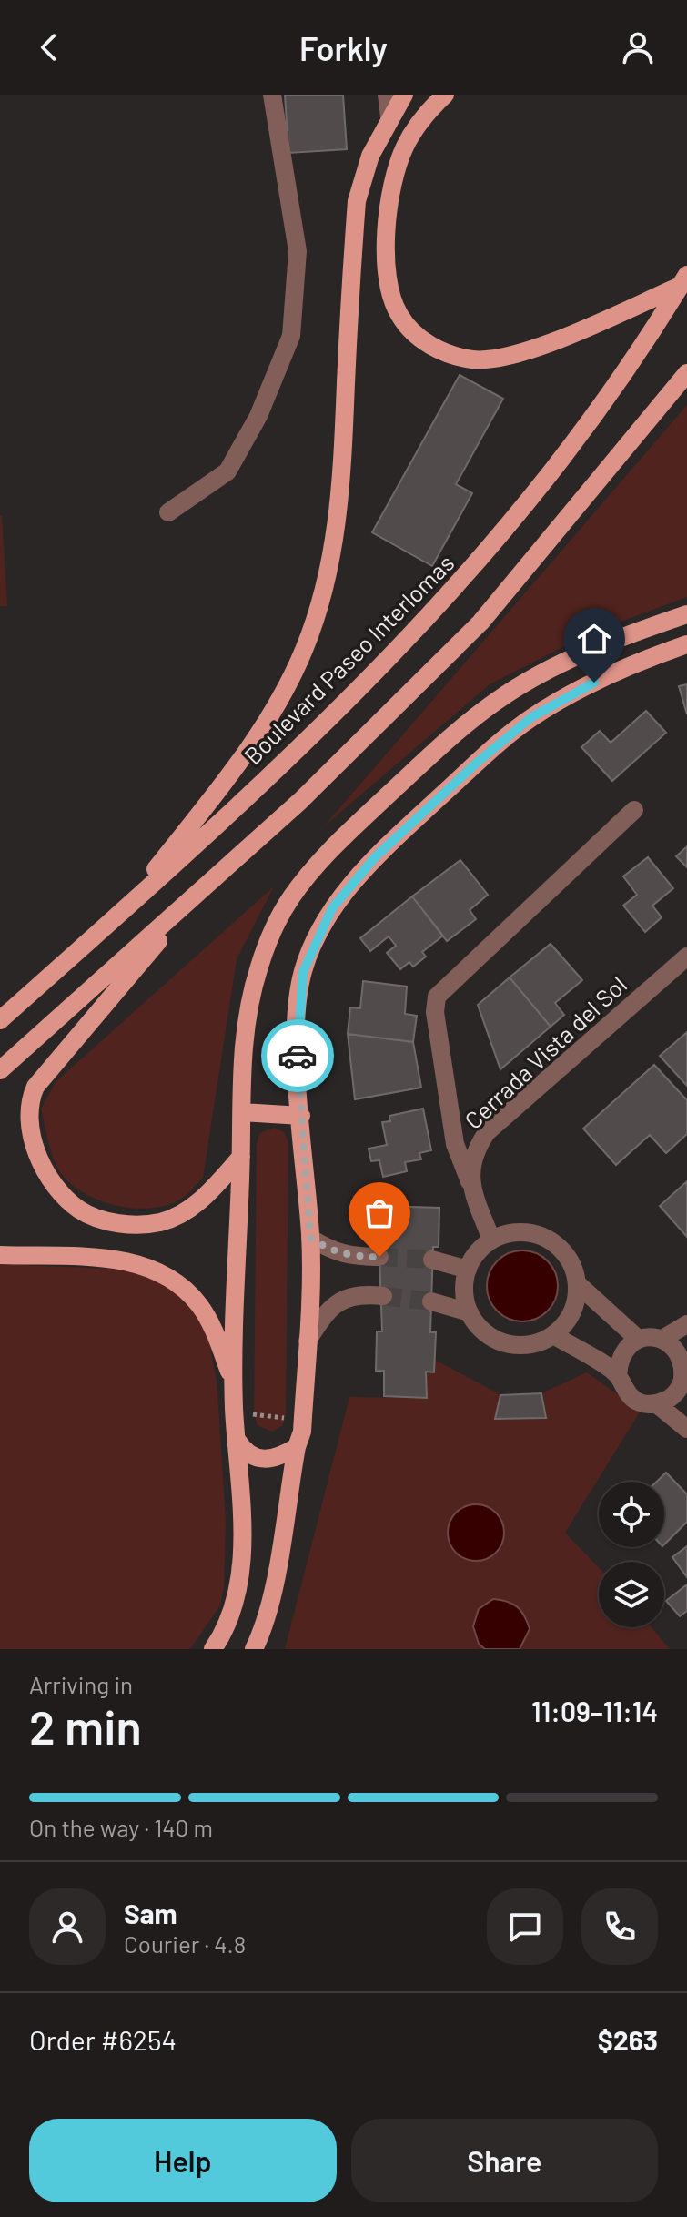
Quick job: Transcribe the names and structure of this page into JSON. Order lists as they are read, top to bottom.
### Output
{
  "streets": {
    "main road": ["Boulevard Paseo Interlomas"],
    "street": ["Cerrada Vista del Sol"]
  },
  "page": {
    "header": "Forkly",
    "heading": ["2 min", "Arriving in", "11:09–11:14"],
    "panel": [
      "Sam",
      "Courier · 4.8",
      "Order #6254",
      "$263"
    ],
    "bar": "On the way · 140 m",
    "buttons": ["Help", "Share"]
  }
}
